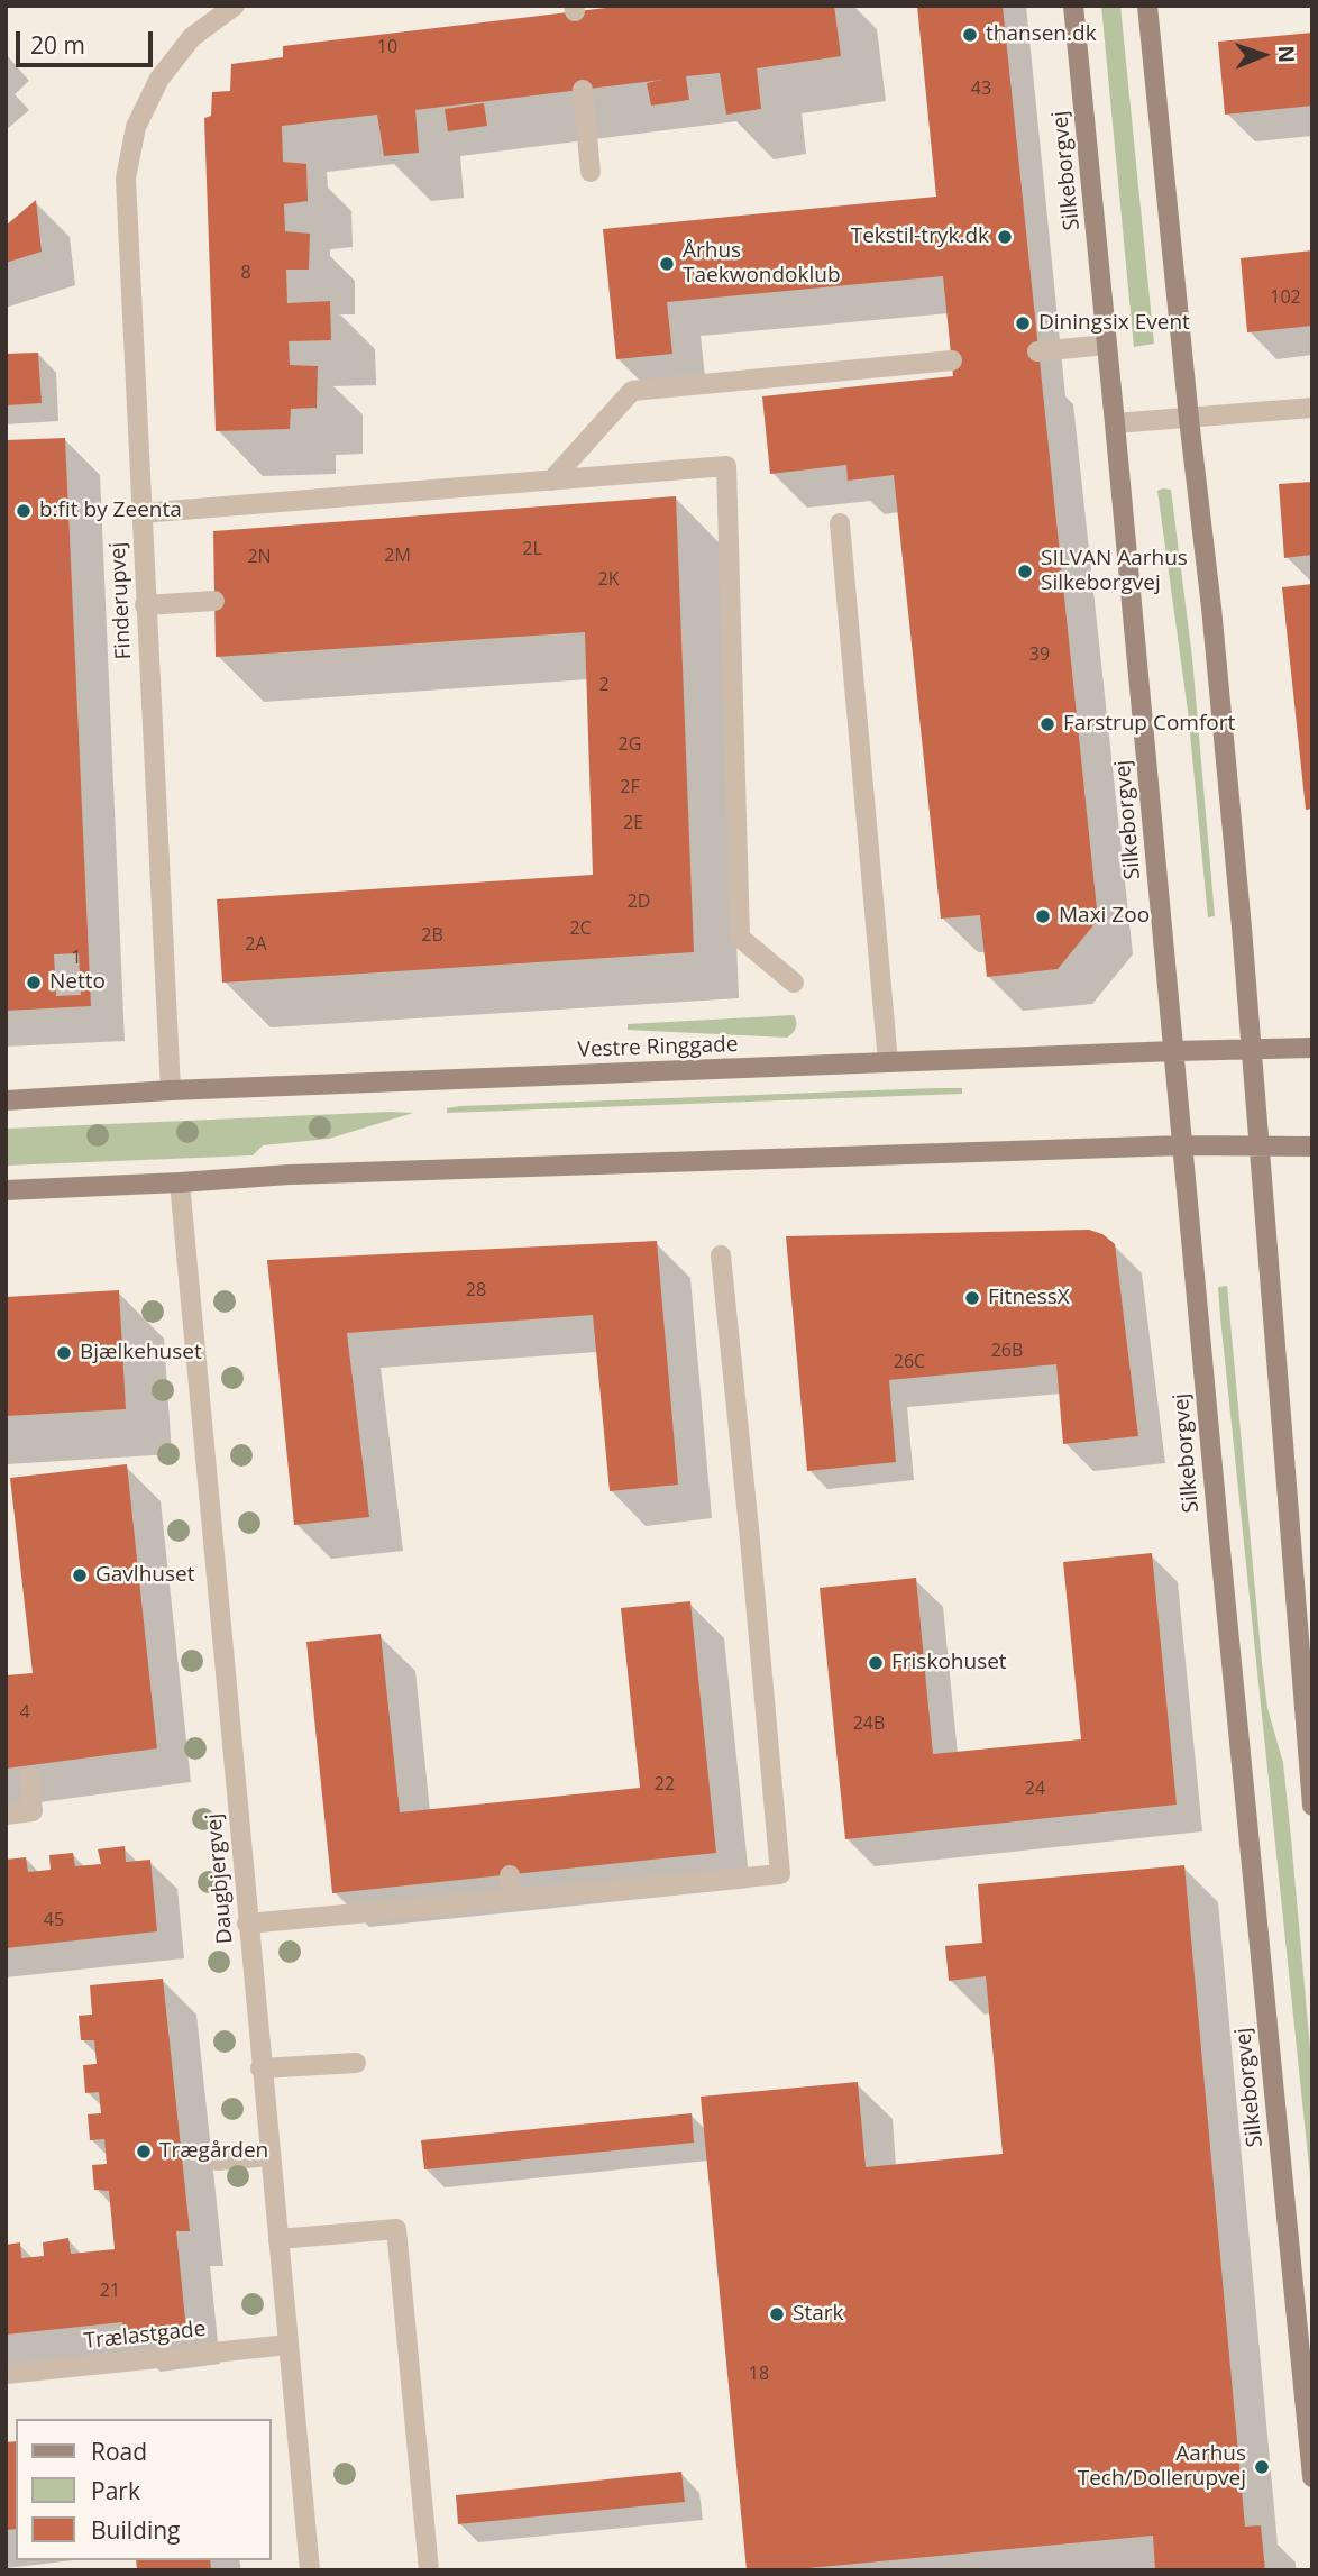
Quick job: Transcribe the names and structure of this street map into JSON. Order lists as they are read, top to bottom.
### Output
{
  "streets": {
    "street": [
      "Silkeborgvej",
      "Finderupvej",
      "Vestre Ringgade",
      "Daugbjergvej",
      "Trælastgade"
    ]
  },
  "crossings": [
    ["Silkeborgvej", "Vestre Ringgade"],
    ["Finderupvej", "Vestre Ringgade"],
    ["Daugbjergvej", "Trælastgade"]
  ],
  "places": [
    "thansen.dk",
    "Tekstil-tryk.dk",
    "Århus Taekwondoklub",
    "Diningsix Event",
    "b:fit by Zeenta",
    "SILVAN Aarhus Silkeborgvej",
    "Farstrup Comfort",
    "Maxi Zoo",
    "Netto",
    "FitnessX",
    "Bjælkehuset",
    "Gavlhuset",
    "Friskohuset",
    "Trægården",
    "Stark",
    "Aarhus Tech/Dollerupvej"
  ],
  "house_numbers": [
    "10",
    "43",
    "8",
    "102",
    "2L",
    "2M",
    "2N",
    "2K",
    "39",
    "2",
    "2G",
    "2F",
    "2E",
    "2D",
    "2C",
    "2B",
    "2A",
    "1",
    "28",
    "26B",
    "26C",
    "4",
    "24B",
    "22",
    "24",
    "45",
    "21",
    "18"
  ],
  "legend": ["Road", "Park", "Building"],
  "scale_bar": "20 m",
  "north": "right"
}
